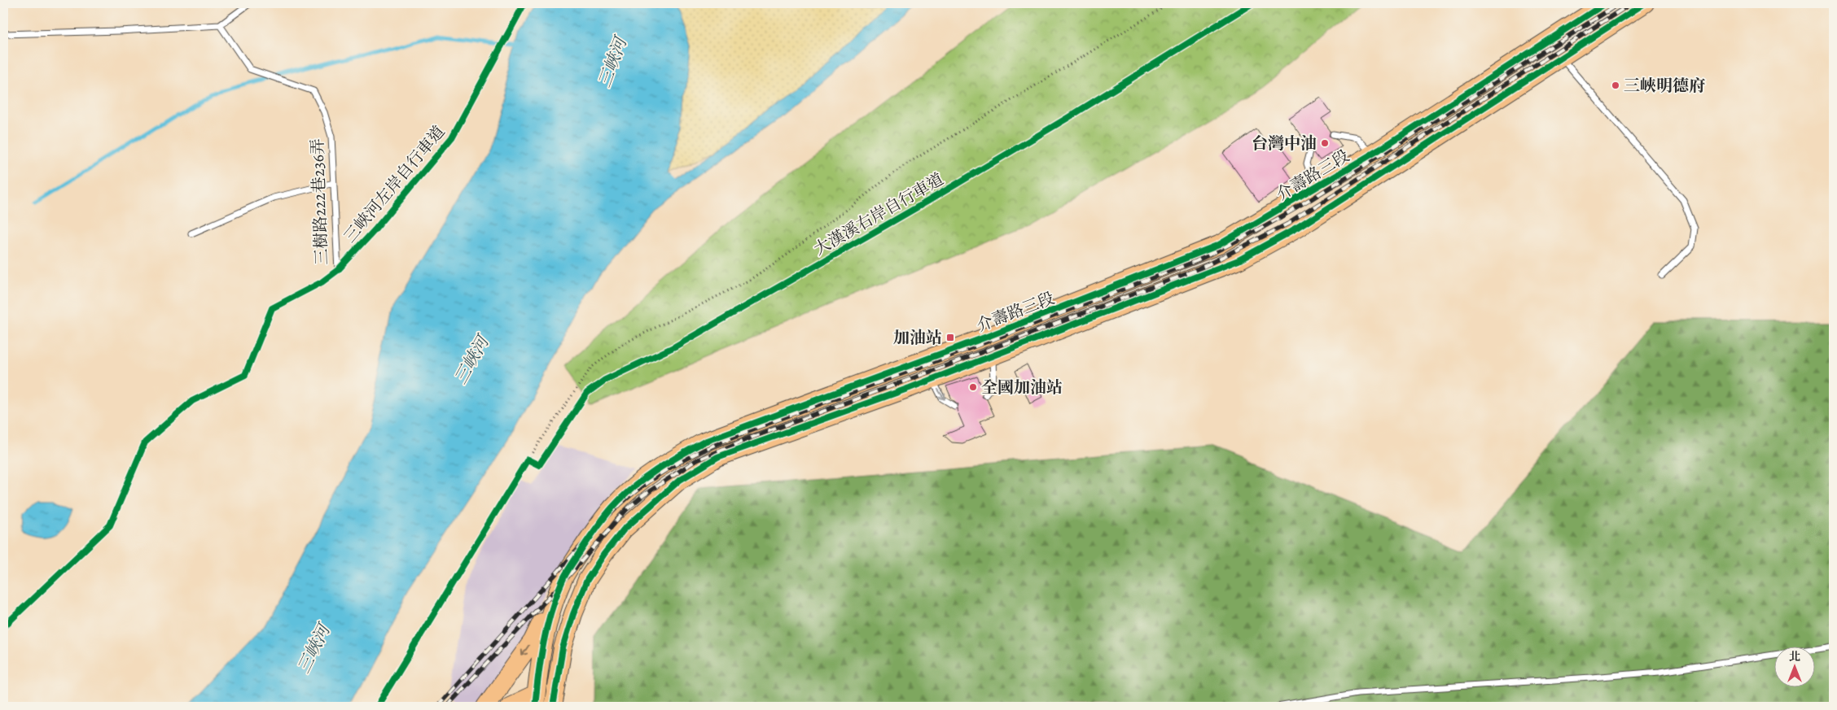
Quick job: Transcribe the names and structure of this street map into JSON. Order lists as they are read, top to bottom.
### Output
{
  "streets": {
    "main road": ["介壽路三段"],
    "lane": ["三樹路222巷236弄"],
    "cycle path": ["三峽河左岸自行車道", "大漢溪右岸自行車道"]
  },
  "water": ["三峽河"],
  "places": {
    "other": ["三峽明德府", "台灣中油", "全國加油站"],
    "transit": ["加油站"]
  },
  "north": "top"
}
